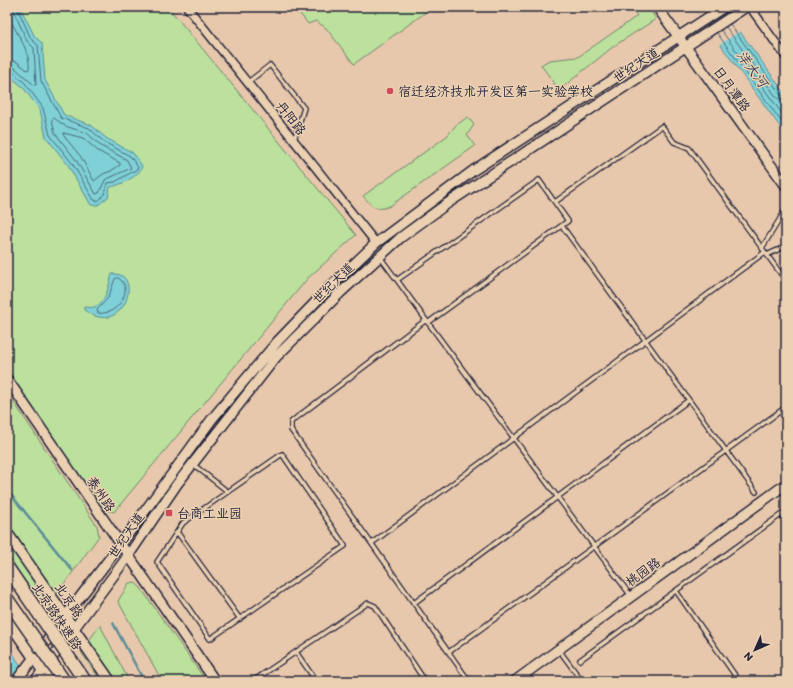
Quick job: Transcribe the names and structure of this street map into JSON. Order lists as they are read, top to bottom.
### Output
{
  "streets": {
    "highway": ["北京路快速路"],
    "main road": ["北京路"],
    "street": [
      "世纪大道",
      "日月潭路",
      "丹阳路",
      "泰州路",
      "桃园路"
    ]
  },
  "crossings": [
    ["世纪大道", "日月潭路"],
    ["世纪大道", "丹阳路"],
    ["世纪大道", "泰州路"],
    ["世纪大道", "北京路"]
  ],
  "water": ["洋大河"],
  "places": {
    "other": ["宿迁经济技术开发区第一实验学校"],
    "transit": ["台商工业园"]
  },
  "north": "bottom left"
}
